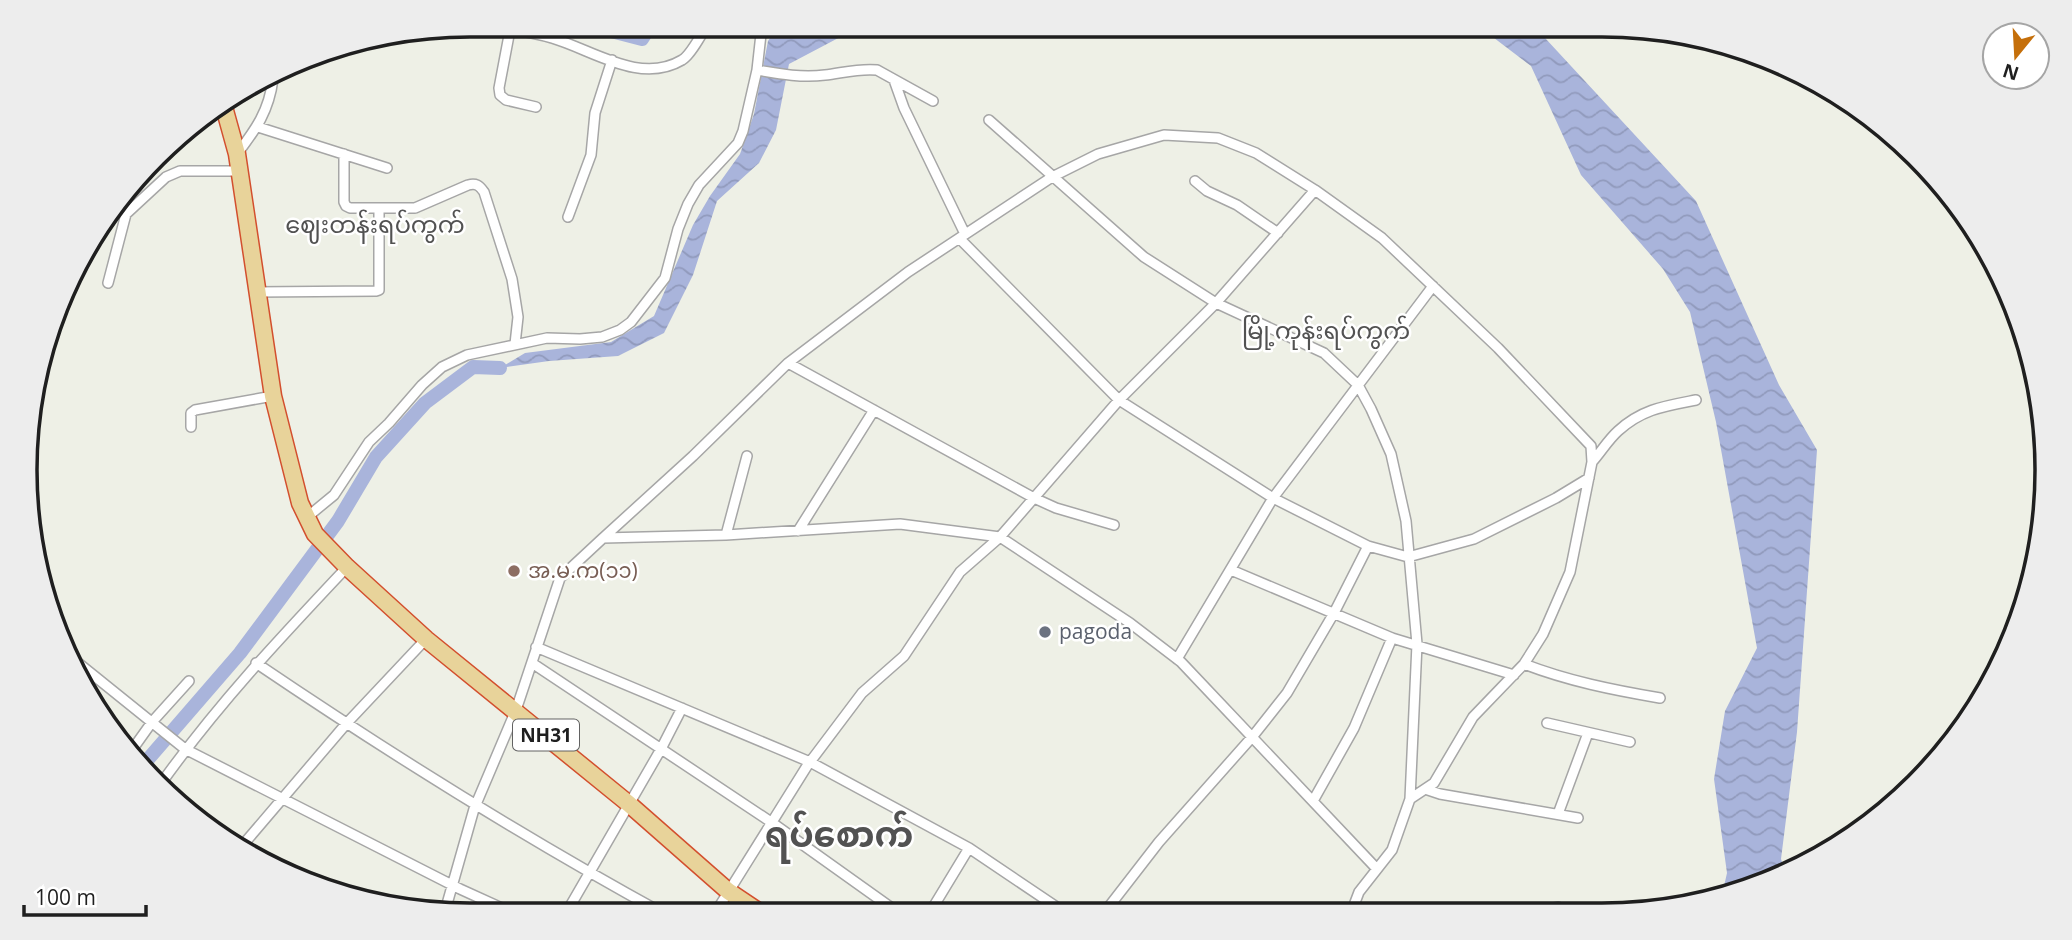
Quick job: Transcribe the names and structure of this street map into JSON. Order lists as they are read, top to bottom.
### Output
{
  "streets": {
    "highway": ["NH31"]
  },
  "districts": ["ဈေးတန်းရပ်ကွက်", "မြို့ကုန်းရပ်ကွက်", "ရပ်စောက်"],
  "places": ["အ.မ.က(၁၁)", "pagoda"],
  "scale_bar": "100 m",
  "north": "bottom"
}
